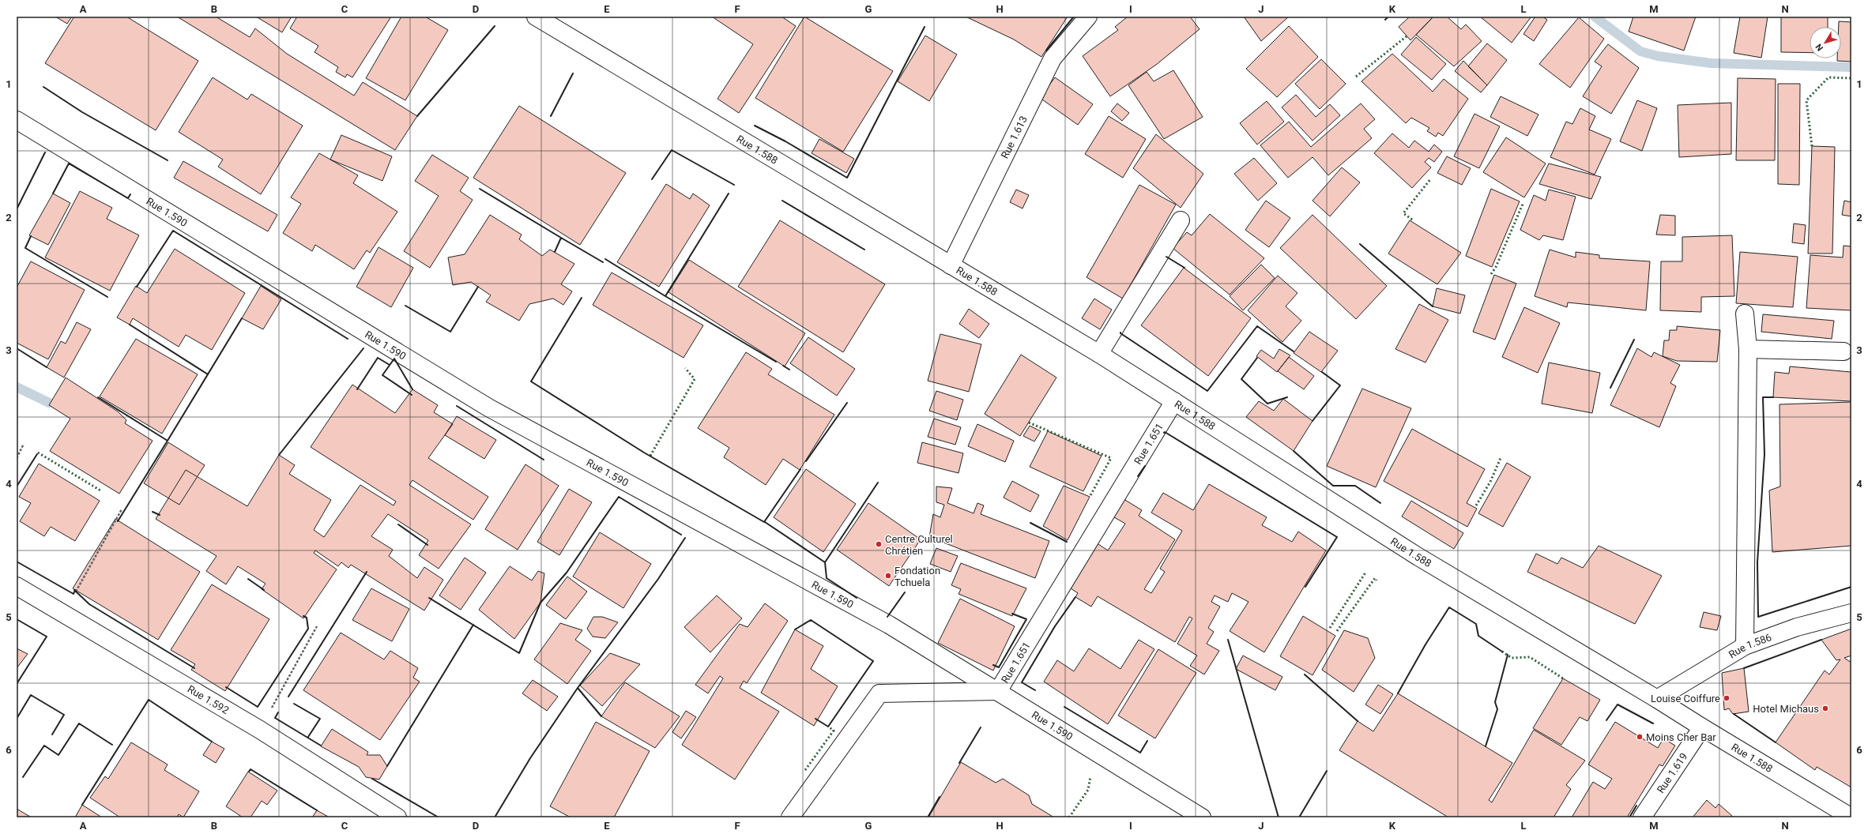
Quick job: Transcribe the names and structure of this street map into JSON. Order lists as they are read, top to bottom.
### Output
{
  "streets": {
    "street": [
      "Rue 1.613",
      "Rue 1.588",
      "Rue 1.590",
      "Rue 1.651",
      "Rue 1.586",
      "Rue 1.592",
      "Rue 1.619"
    ]
  },
  "crossings": [
    ["Rue 1.613", "Rue 1.588"],
    ["Rue 1.588", "Rue 1.651"],
    ["Rue 1.588", "Rue 1.586"],
    ["Rue 1.588", "Rue 1.619"],
    ["Rue 1.590", "Rue 1.651"]
  ],
  "places": [
    "Centre Culturel Chrétien",
    "Fondation Tchuela",
    "Louise Coiffure",
    "Hotel Michaus",
    "Moins Cher Bar"
  ],
  "north": "bottom left",
  "grid": {
    "columns": [
      "A",
      "B",
      "C",
      "D",
      "E",
      "F",
      "G",
      "H",
      "I",
      "J",
      "K",
      "L",
      "M",
      "N"
    ],
    "rows": [
      "1",
      "2",
      "3",
      "4",
      "5",
      "6"
    ]
  }
}
